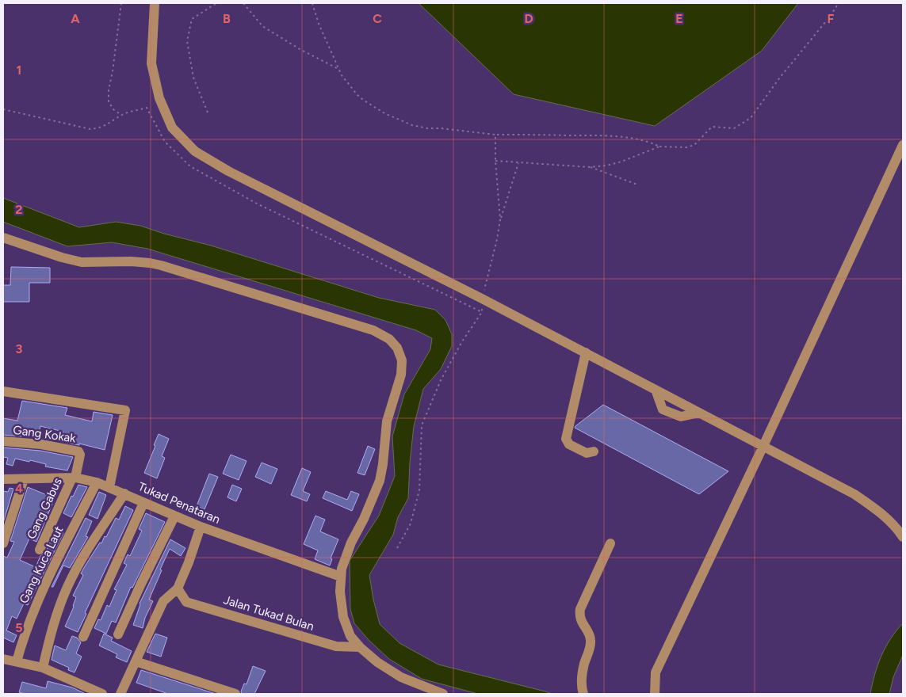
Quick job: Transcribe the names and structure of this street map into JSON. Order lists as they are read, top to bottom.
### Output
{
  "streets": {
    "street": [
      "Gang Kokak",
      "Tukad Penataran",
      "Gang Gabus",
      "Gang Kuca Laut",
      "Jalan Tukad Bulan"
    ]
  },
  "crossings": [
    ["Gang Kokak", "Tukad Penataran"],
    ["Gang Kokak", "Gang Gabus"],
    ["Tukad Penataran", "Gang Gabus"],
    ["Tukad Penataran", "Gang Kuca Laut"]
  ],
  "grid": {
    "columns": [
      "A",
      "B",
      "C",
      "D",
      "E",
      "F"
    ],
    "rows": [
      "1",
      "2",
      "3",
      "4",
      "5"
    ]
  }
}
